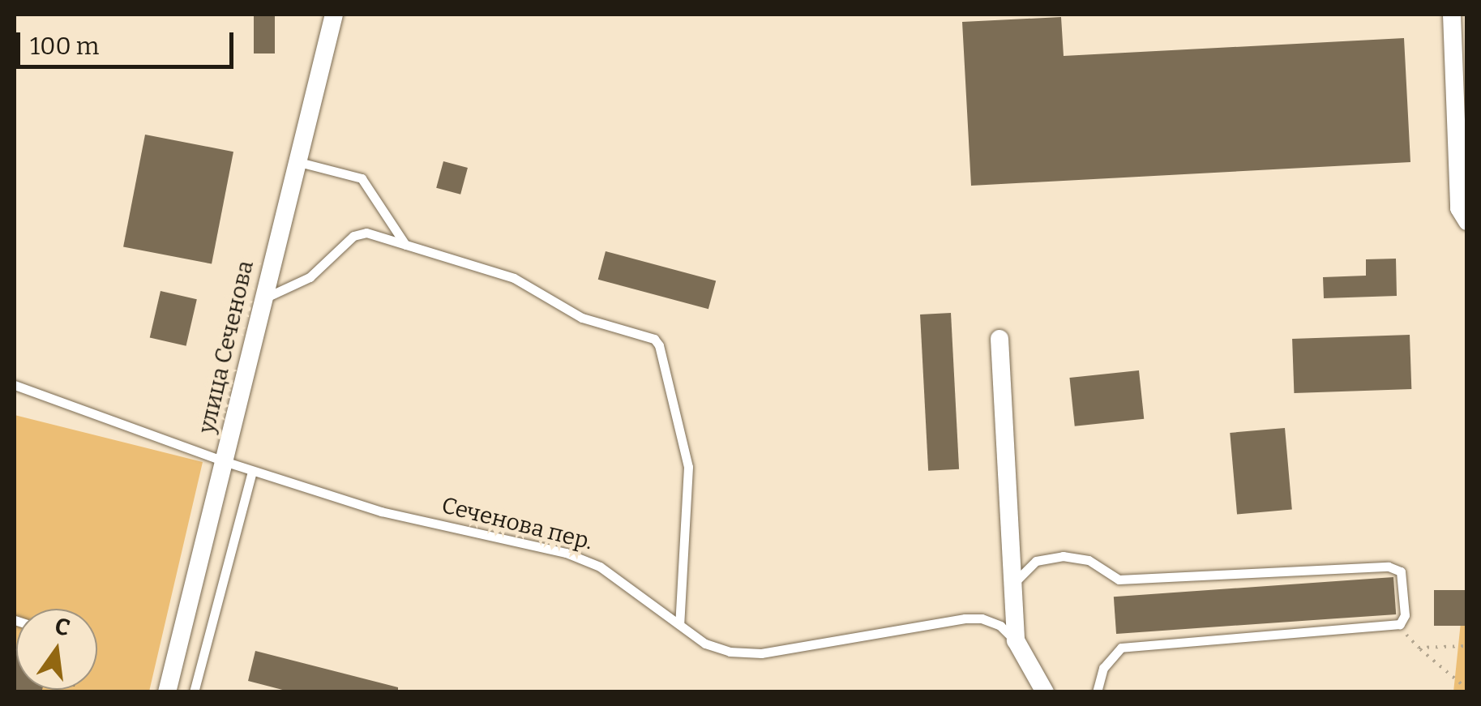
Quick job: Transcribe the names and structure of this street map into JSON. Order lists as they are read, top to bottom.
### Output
{
  "streets": {
    "street": ["улица Сеченова"],
    "lane": ["Сеченова пер."]
  },
  "crossings": [
    ["улица Сеченова", "Сеченова пер."]
  ],
  "scale_bar": "100 m",
  "north": "top"
}
